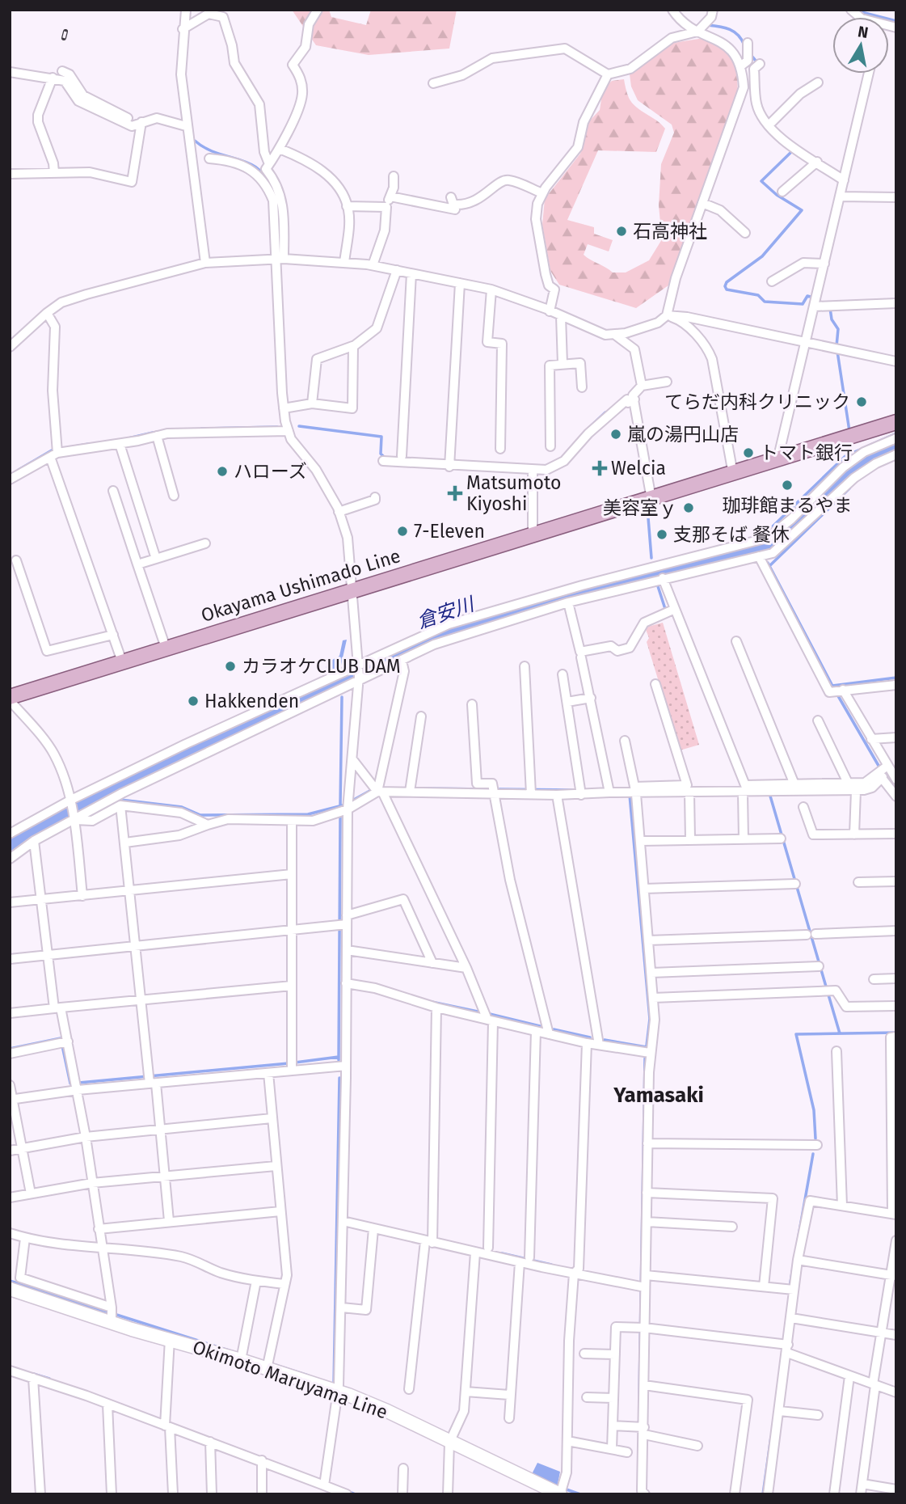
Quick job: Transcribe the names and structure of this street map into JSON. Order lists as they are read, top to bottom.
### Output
{
  "streets": {
    "main road": ["Okayama Ushimado Line", "Okimoto Maruyama Line"]
  },
  "districts": ["Yamasaki"],
  "water": ["倉安川"],
  "places": {
    "other": [
      "石高神社",
      "てらだ内科クリニック",
      "嵐の湯円山店",
      "トマト銀行",
      "ハローズ",
      "珈琲館まるやま",
      "美容室ｙ",
      "7-Eleven",
      "支那そば 餐休",
      "カラオケCLUB DAM",
      "Hakkenden"
    ],
    "health": ["Welcia", "Matsumoto Kiyoshi"]
  },
  "north": "top"
}
